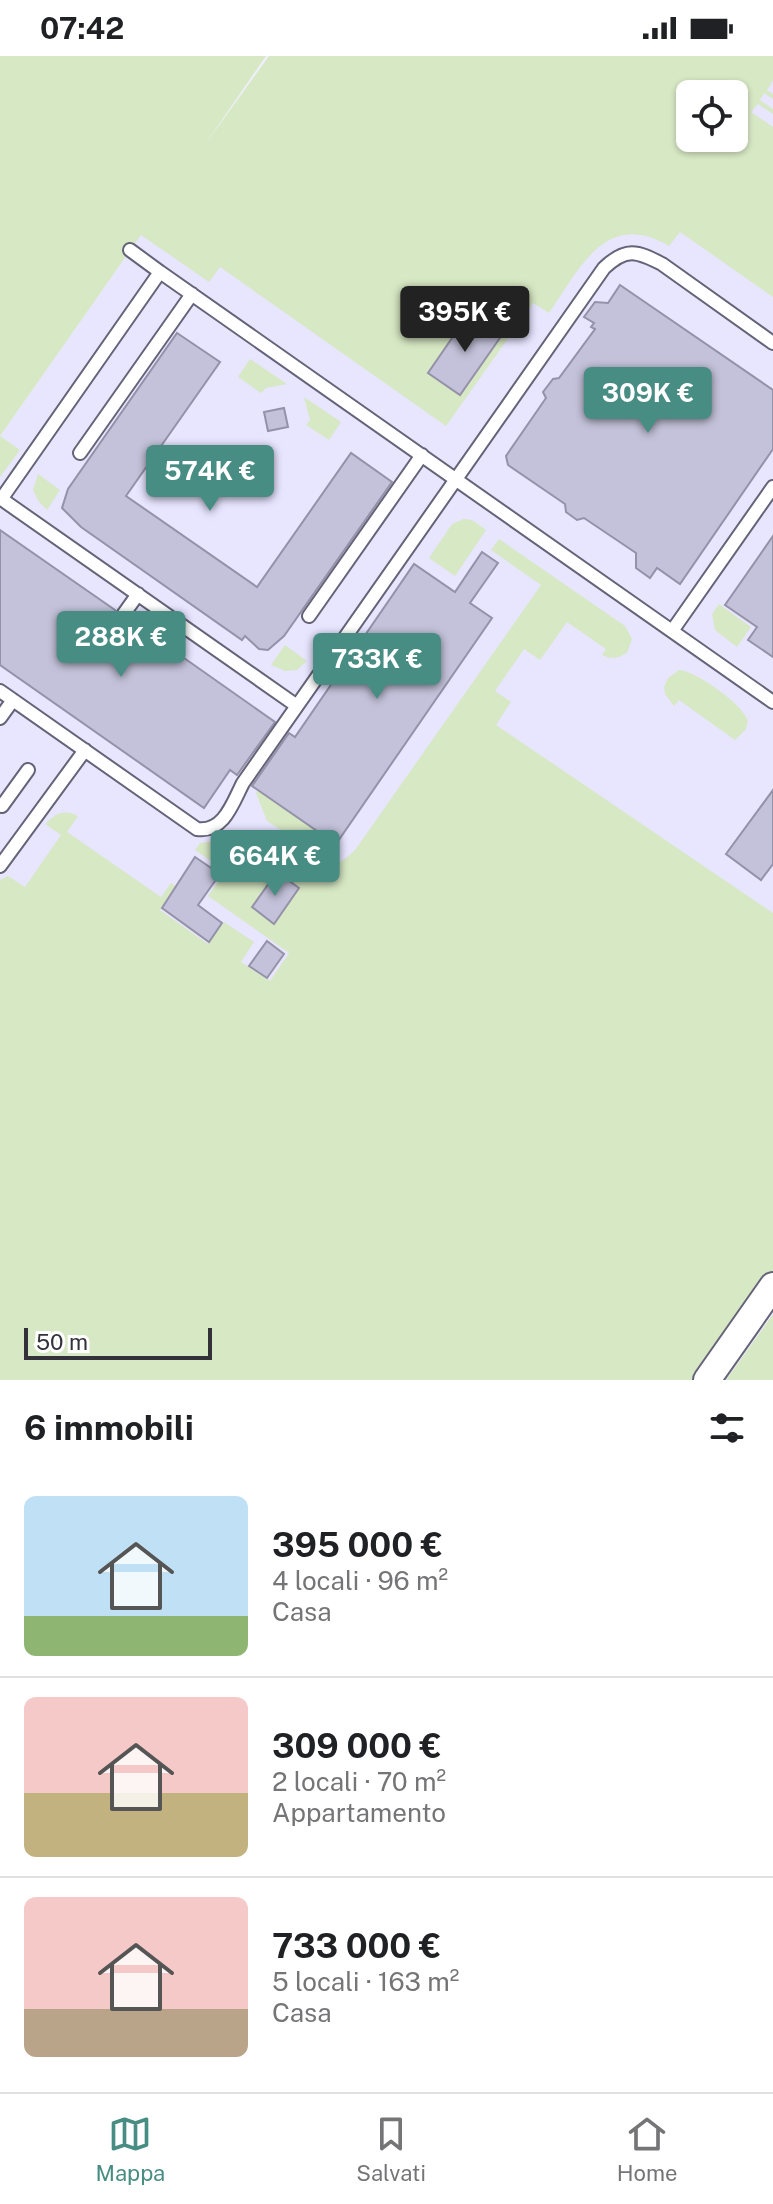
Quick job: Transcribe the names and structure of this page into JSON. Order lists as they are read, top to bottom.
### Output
{
  "scale_bar": "50 m",
  "page": {
    "status": "07:42",
    "price": [
      "395K €",
      "309K €",
      "574K €",
      "288K €",
      "733K €",
      "664K €"
    ],
    "scale": "50 m",
    "heading": "6 immobili",
    "list": [
      {
        "name": "395 000 €",
        "note": "4 locali · 96 m² · Casa"
      },
      {
        "name": "309 000 €",
        "note": "2 locali · 70 m² · Appartamento"
      },
      {
        "name": "733 000 €",
        "note": "5 locali · 163 m² · Casa"
      }
    ],
    "tabs": ["Mappa", "Salvati", "Home"]
  }
}
